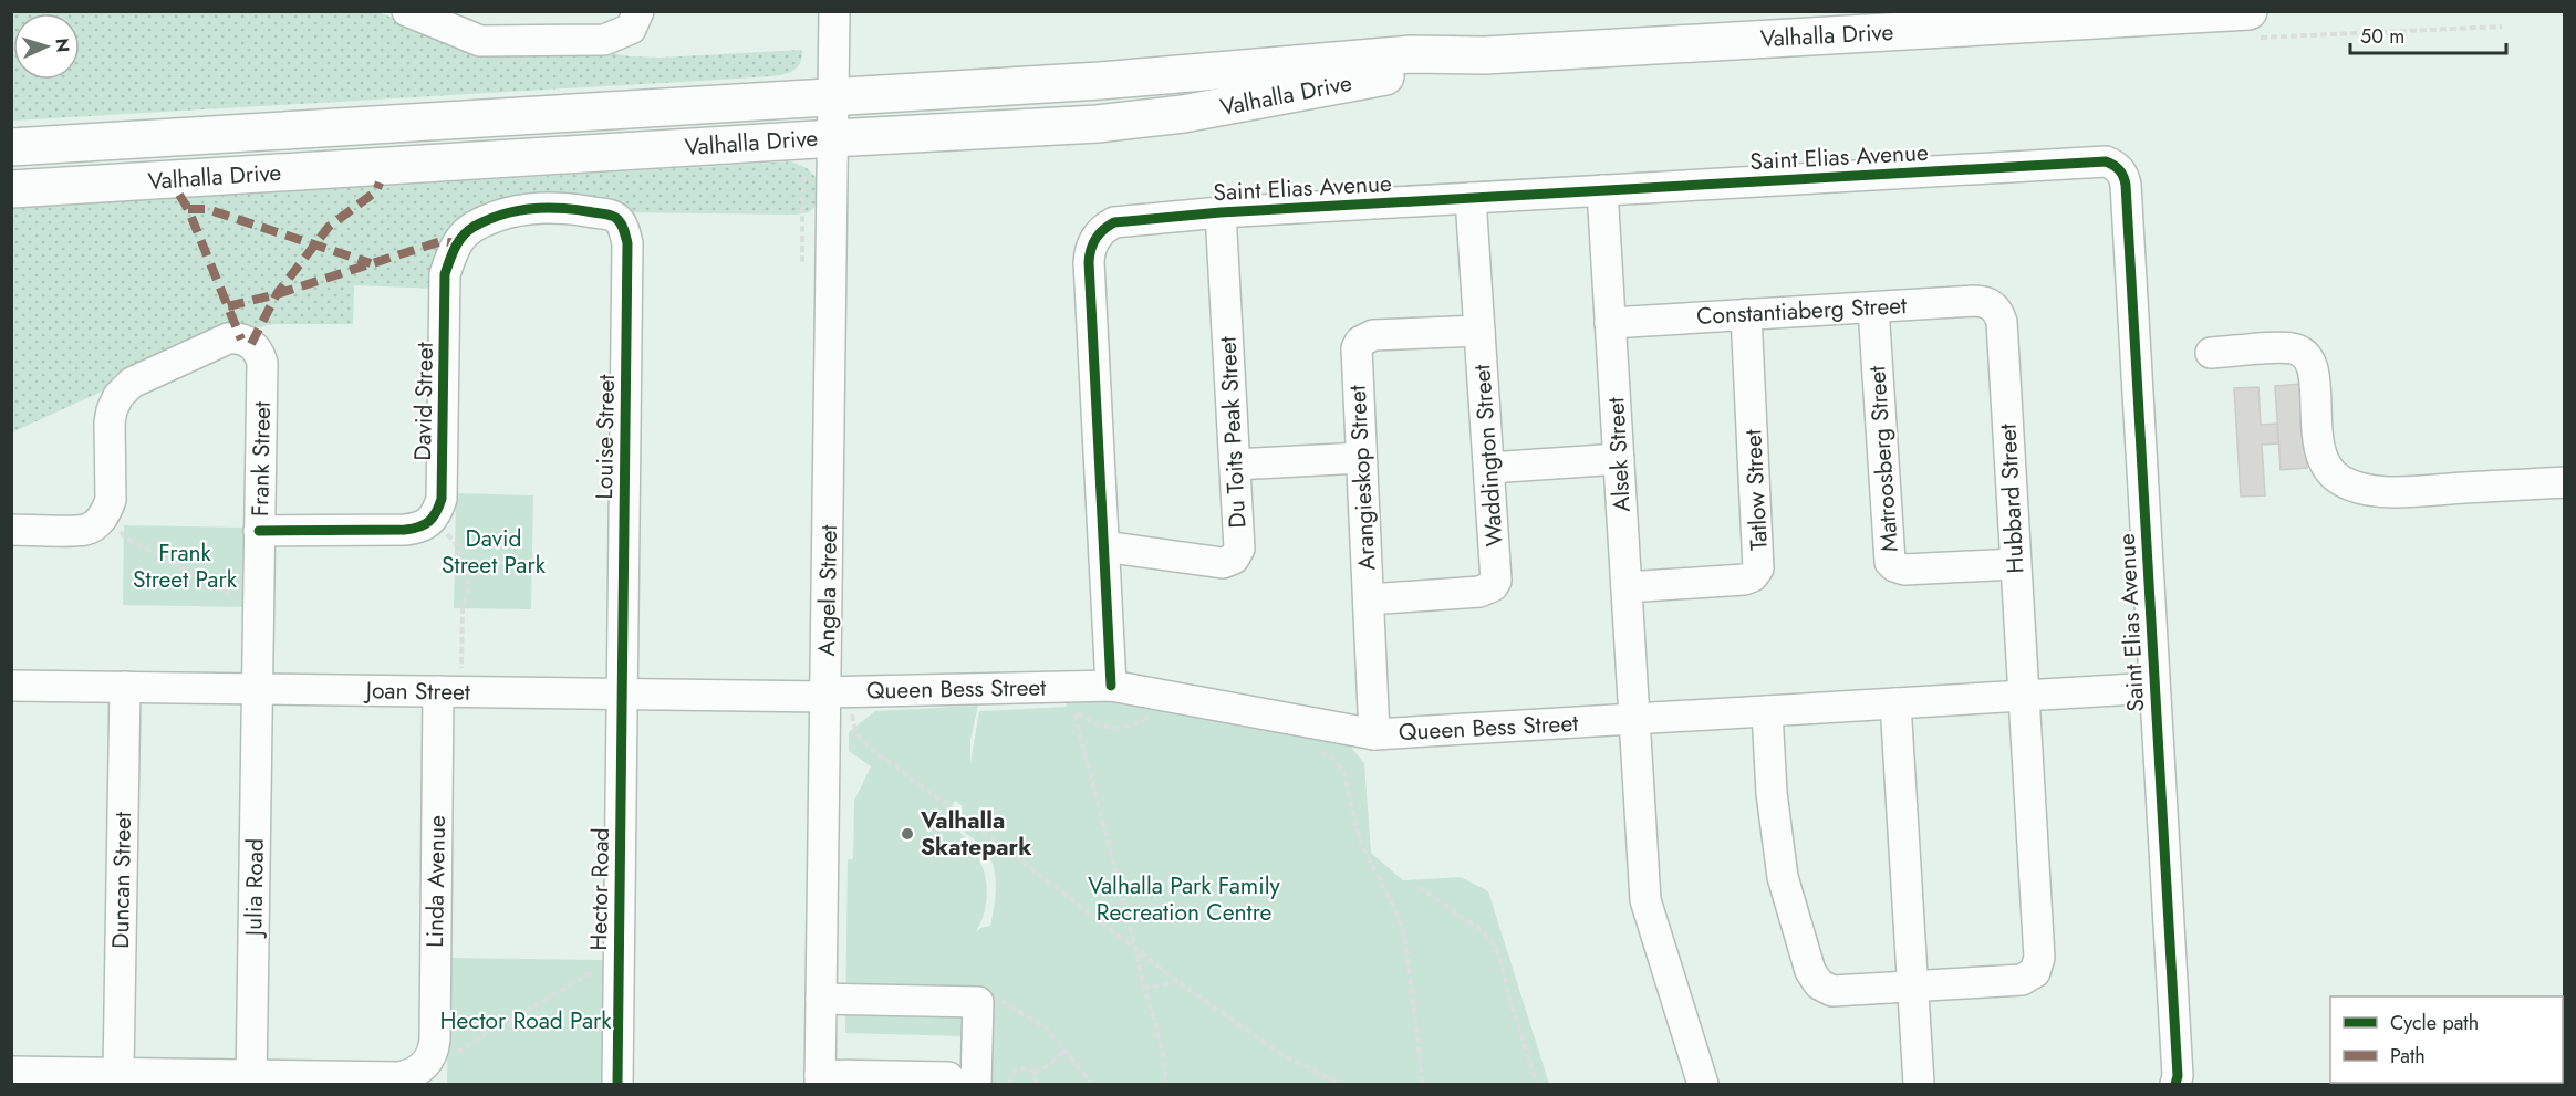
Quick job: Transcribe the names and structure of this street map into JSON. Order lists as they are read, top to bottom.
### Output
{
  "streets": {
    "main road": ["Valhalla Drive"],
    "street": [
      "Saint Elias Avenue",
      "Constantiaberg Street",
      "David Street",
      "Du Toits Peak Street",
      "Louise Street",
      "Alsek Street",
      "Waddington Street",
      "Frank Street",
      "Matroosberg Street",
      "Arangieskop Street",
      "Tatlow Street",
      "Hubbard Street",
      "Angela Street",
      "Queen Bess Street",
      "Joan Street",
      "Duncan Street",
      "Linda Avenue",
      "Julia Road",
      "Hector Road"
    ]
  },
  "crossings": [
    ["Valhalla Drive", "Angela Street"],
    ["Saint Elias Avenue", "Du Toits Peak Street"],
    ["Saint Elias Avenue", "Alsek Street"],
    ["Saint Elias Avenue", "Waddington Street"],
    ["Saint Elias Avenue", "Queen Bess Street"],
    ["Constantiaberg Street", "Alsek Street"],
    ["Constantiaberg Street", "Matroosberg Street"],
    ["Constantiaberg Street", "Tatlow Street"],
    ["Constantiaberg Street", "Hubbard Street"],
    ["David Street", "Louise Street"],
    ["Louise Street", "Joan Street"],
    ["Louise Street", "Hector Road"],
    ["Alsek Street", "Tatlow Street"],
    ["Alsek Street", "Queen Bess Street"],
    ["Waddington Street", "Arangieskop Street"],
    ["Frank Street", "Joan Street"],
    ["Frank Street", "Julia Road"],
    ["Matroosberg Street", "Hubbard Street"],
    ["Arangieskop Street", "Queen Bess Street"],
    ["Hubbard Street", "Queen Bess Street"],
    ["Angela Street", "Queen Bess Street"],
    ["Angela Street", "Joan Street"],
    ["Queen Bess Street", "Joan Street"],
    ["Joan Street", "Duncan Street"],
    ["Joan Street", "Linda Avenue"],
    ["Joan Street", "Julia Road"],
    ["Joan Street", "Hector Road"]
  ],
  "parks": [
    "David Street Park",
    "Frank Street Park",
    "Valhalla Park Family Recreation Centre",
    "Hector Road Park"
  ],
  "places": ["Valhalla Skatepark"],
  "legend": ["Cycle path", "Path"],
  "scale_bar": "50 m",
  "north": "right"
}
